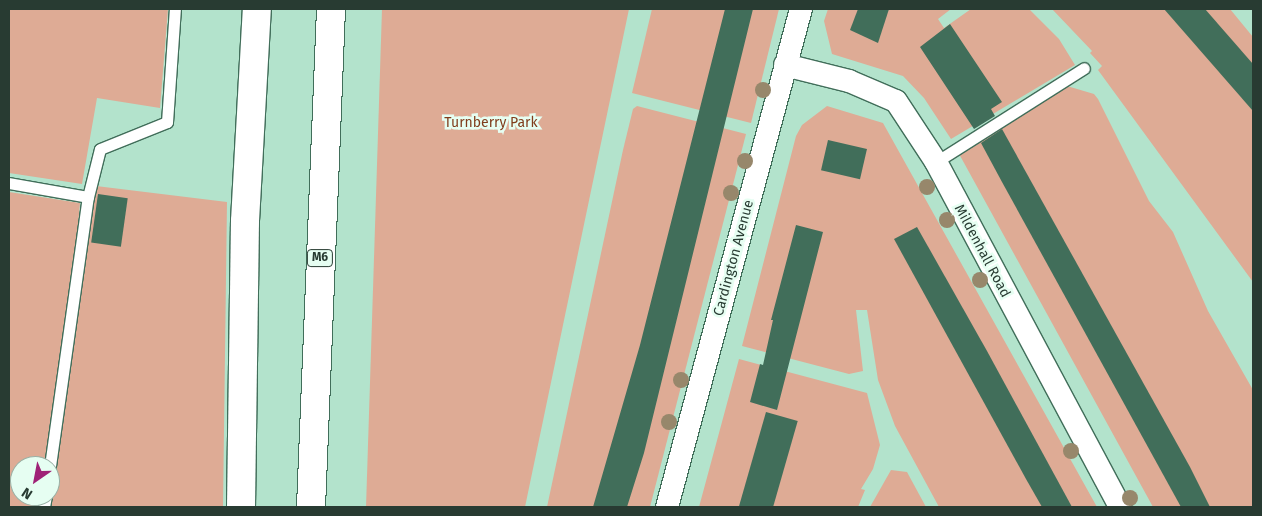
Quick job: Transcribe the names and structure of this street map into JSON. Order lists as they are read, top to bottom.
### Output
{
  "streets": {
    "highway": ["M6"],
    "street": ["Mildenhall Road", "Cardington Avenue"]
  },
  "crossings": [
    ["Mildenhall Road", "Cardington Avenue"]
  ],
  "parks": ["Turnberry Park"],
  "north": "bottom left"
}
